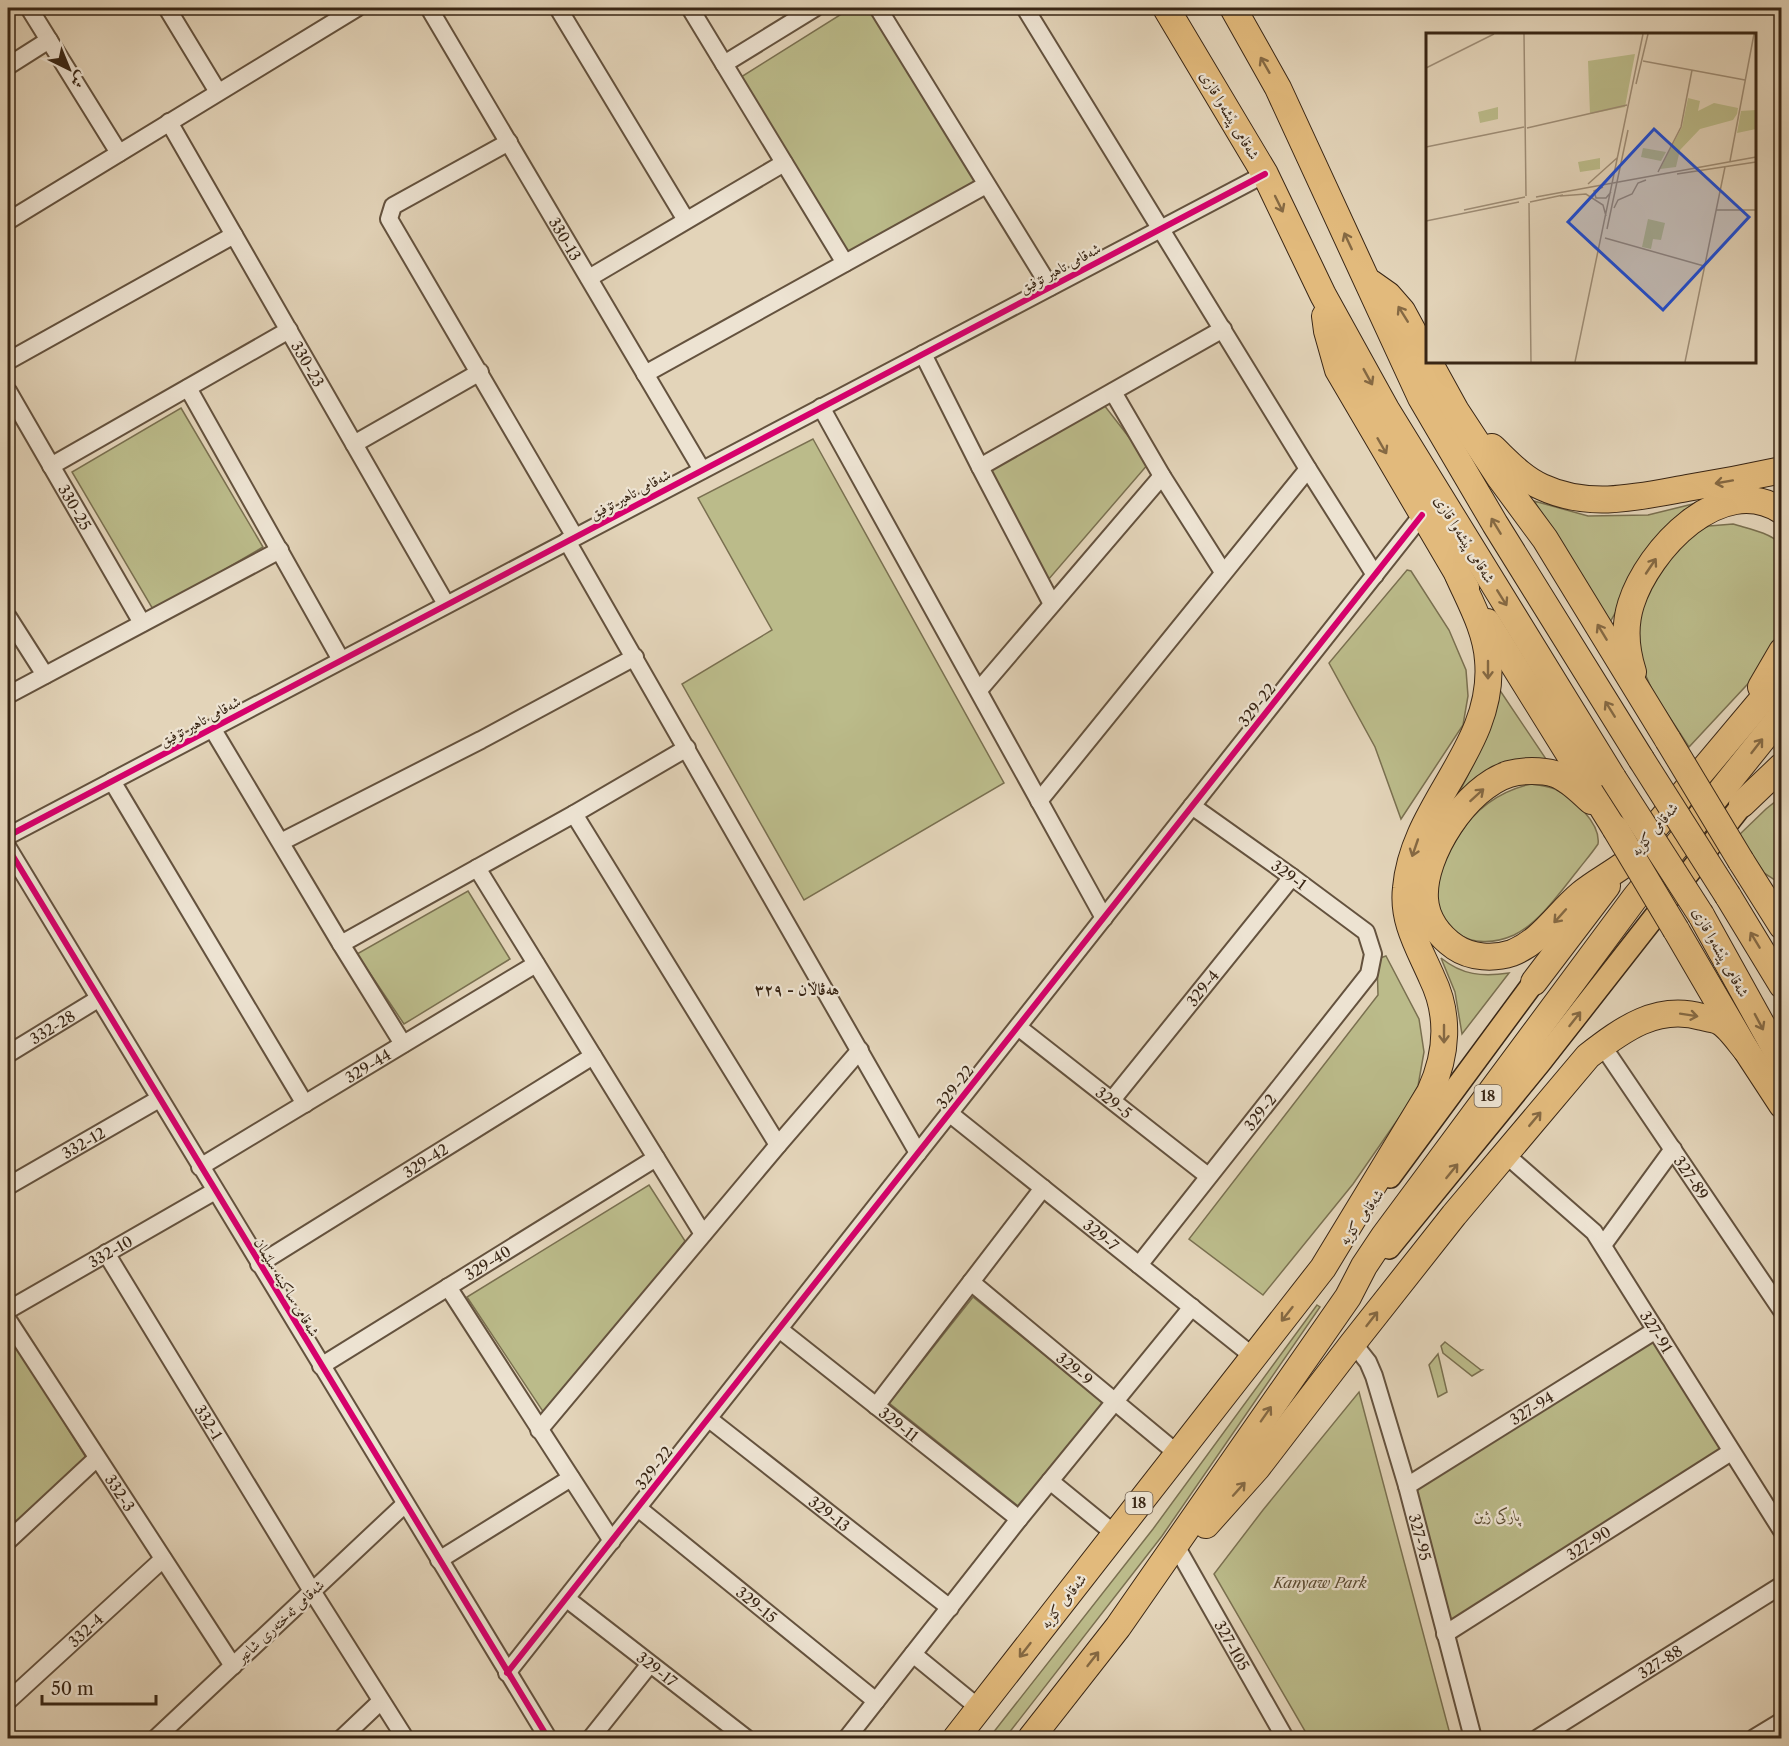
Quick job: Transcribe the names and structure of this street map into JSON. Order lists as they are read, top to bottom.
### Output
{
  "streets": {
    "highway": ["شەقامی پێشەوا قازی", "شەقامی کۆیە", "18"],
    "street": [
      "330-13",
      "شەقامی تاهیر تۆفیق",
      "330-23",
      "330-25",
      "329-22",
      "329-1",
      "329-4",
      "332-28",
      "329-44",
      "329-5",
      "329-2",
      "332-12",
      "329-42",
      "327-89",
      "329-7",
      "332-10",
      "329-40",
      "شەقامی ساکینە سلێمان",
      "327-91",
      "329-9",
      "327-94",
      "332-1",
      "329-11",
      "332-3",
      "329-13",
      "327-95",
      "327-90",
      "329-15",
      "شەقامی ئەختەری شاعیر",
      "332-4",
      "327-105",
      "327-88",
      "329-17"
    ]
  },
  "crossings": [
    ["شەقامی پێشەوا قازی", "شەقامی تاهیر تۆفیق"],
    ["330-13", "شەقامی تاهیر تۆفیق"],
    ["شەقامی تاهیر تۆفیق", "330-23"],
    ["329-22", "329-1"],
    ["329-22", "329-5"],
    ["329-22", "329-7"],
    ["329-22", "شەقامی ساکینە سلێمان"],
    ["329-22", "329-11"],
    ["329-22", "329-13"],
    ["329-22", "329-15"],
    ["329-22", "329-17"],
    ["شەقامی کۆیە", "329-7"],
    ["شەقامی کۆیە", "329-9"],
    ["329-1", "329-4"],
    ["329-1", "329-2"],
    ["329-4", "329-5"],
    ["332-28", "شەقامی ساکینە سلێمان"],
    ["329-44", "شەقامی ساکینە سلێمان"],
    ["329-5", "329-2"],
    ["329-2", "329-7"],
    ["332-12", "شەقامی ساکینە سلێمان"],
    ["329-42", "شەقامی ساکینە سلێمان"],
    ["332-10", "شەقامی ساکینە سلێمان"],
    ["332-10", "332-1"],
    ["329-40", "شەقامی ساکینە سلێمان"],
    ["شەقامی ساکینە سلێمان", "شەقامی ئەختەری شاعیر"],
    ["327-91", "327-94"],
    ["327-91", "327-90"],
    ["327-94", "327-95"],
    ["332-1", "شەقامی ئەختەری شاعیر"],
    ["332-3", "شەقامی ئەختەری شاعیر"],
    ["332-3", "332-4"],
    ["327-95", "327-90"]
  ],
  "districts": ["هەڤاڵان - ٣٢٩"],
  "parks": ["پارکی ژین", "Kanyaw Park"],
  "scale_bar": "50 m",
  "north": "bottom right"
}
